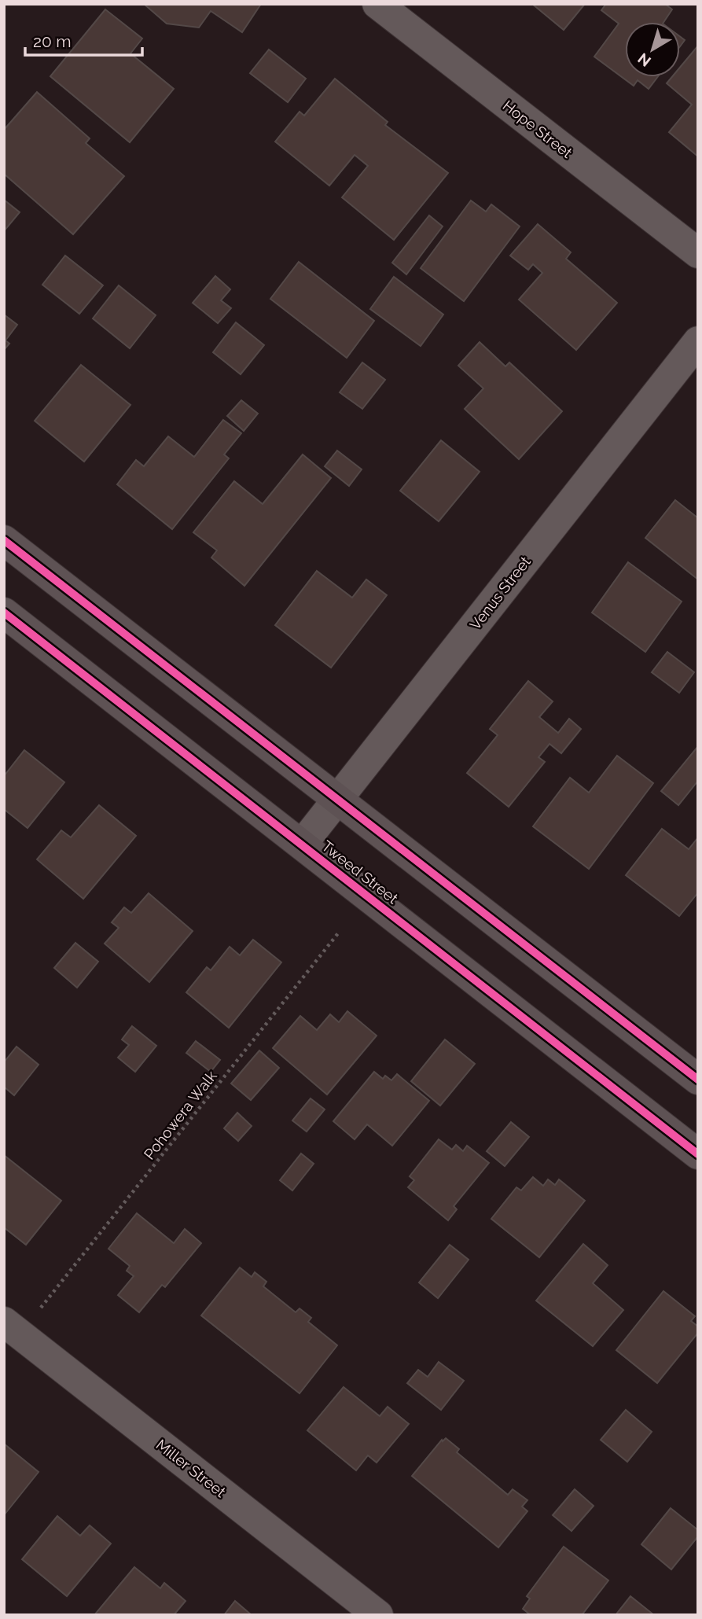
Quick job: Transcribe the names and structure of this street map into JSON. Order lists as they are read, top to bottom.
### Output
{
  "streets": {
    "main road": ["Tweed Street"],
    "street": ["Hope Street", "Venus Street", "Miller Street"],
    "path": ["Pohowera Walk"]
  },
  "crossings": [
    ["Venus Street", "Tweed Street"]
  ],
  "scale_bar": "20 m",
  "north": "bottom left"
}
